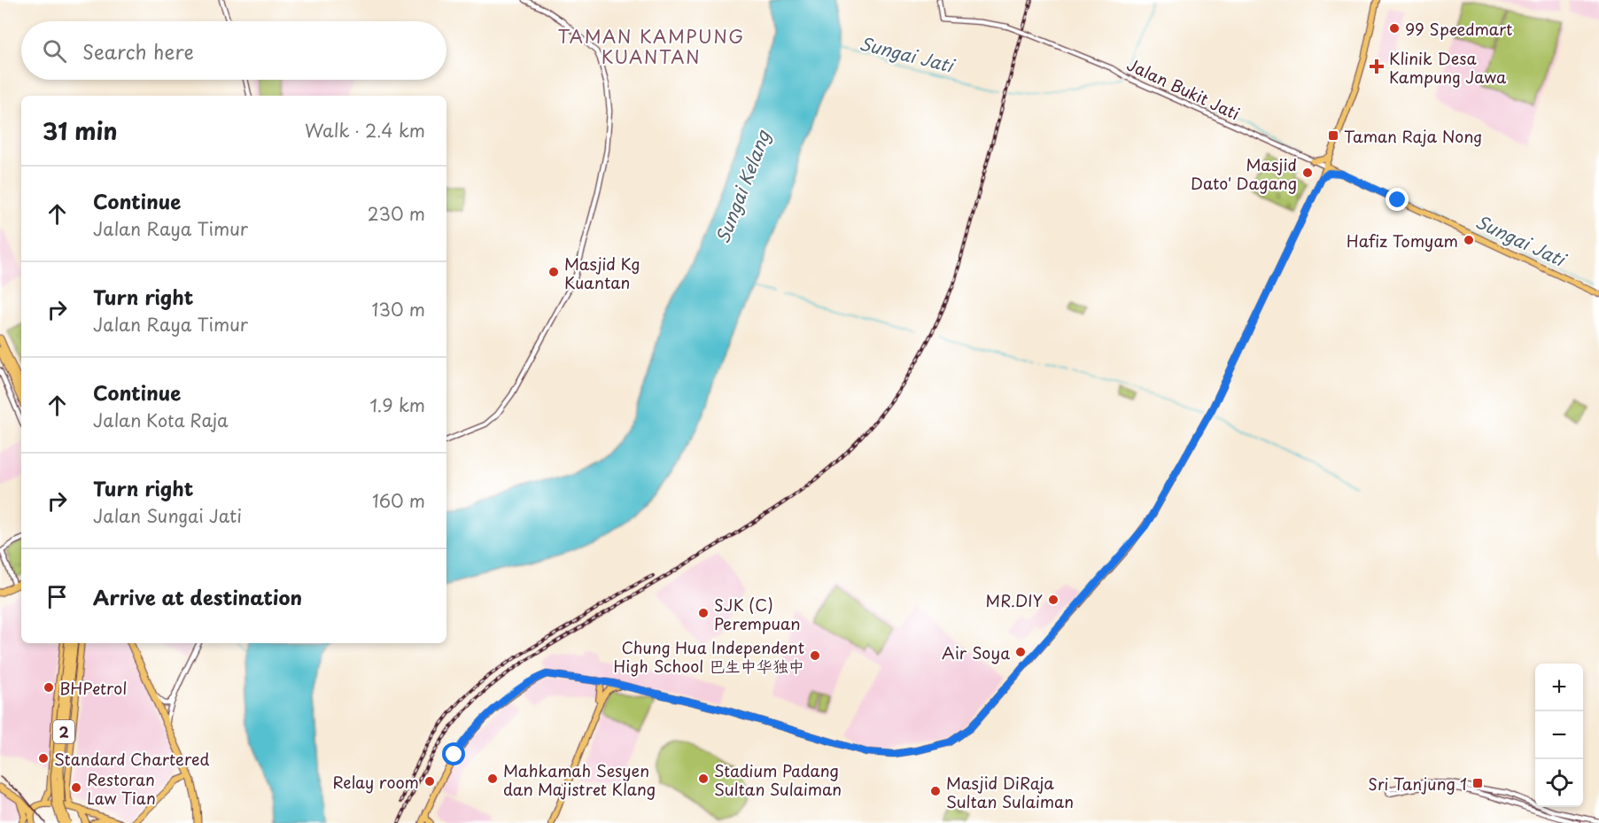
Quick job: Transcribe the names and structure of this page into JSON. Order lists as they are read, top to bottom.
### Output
{
  "streets": {
    "highway": ["2"],
    "street": ["Jalan Bukit Jati"]
  },
  "districts": ["TAMAN KAMPUNG KUANTAN"],
  "water": ["Sungai Jati", "Sungai Kelang"],
  "places": {
    "other": [
      "99 Speedmart",
      "Masjid Dato' Dagang",
      "Hafiz Tomyam",
      "Masjid Kg Kuantan",
      "MR.DIY",
      "SJK (C) Perempuan",
      "Air Soya",
      "Chung Hua Independent High School 巴生中华独中",
      "BHPetrol",
      "Standard Chartered",
      "Mahkamah Sesyen dan Majistret Klang",
      "Stadium Padang Sultan Sulaiman",
      "Relay room",
      "Restoran Law Tian",
      "Masjid DiRaja Sultan Sulaiman"
    ],
    "health": ["Klinik Desa Kampung Jawa"],
    "transit": ["Taman Raja Nong", "Sri Tanjung 1"]
  },
  "page": {
    "search": "Search here",
    "heading": ["31 min", "Walk · 2.4 km"],
    "list": [
      ["Continue", "Jalan Raya Timur", "230 m"],
      ["Turn right", "Jalan Raya Timur", "130 m"],
      ["Continue", "Jalan Kota Raja", "1.9 km"],
      ["Turn right", "Jalan Sungai Jati", "160 m"],
      "Arrive at destination"
    ],
    "map_buttons": ["+", "−"]
  }
}
